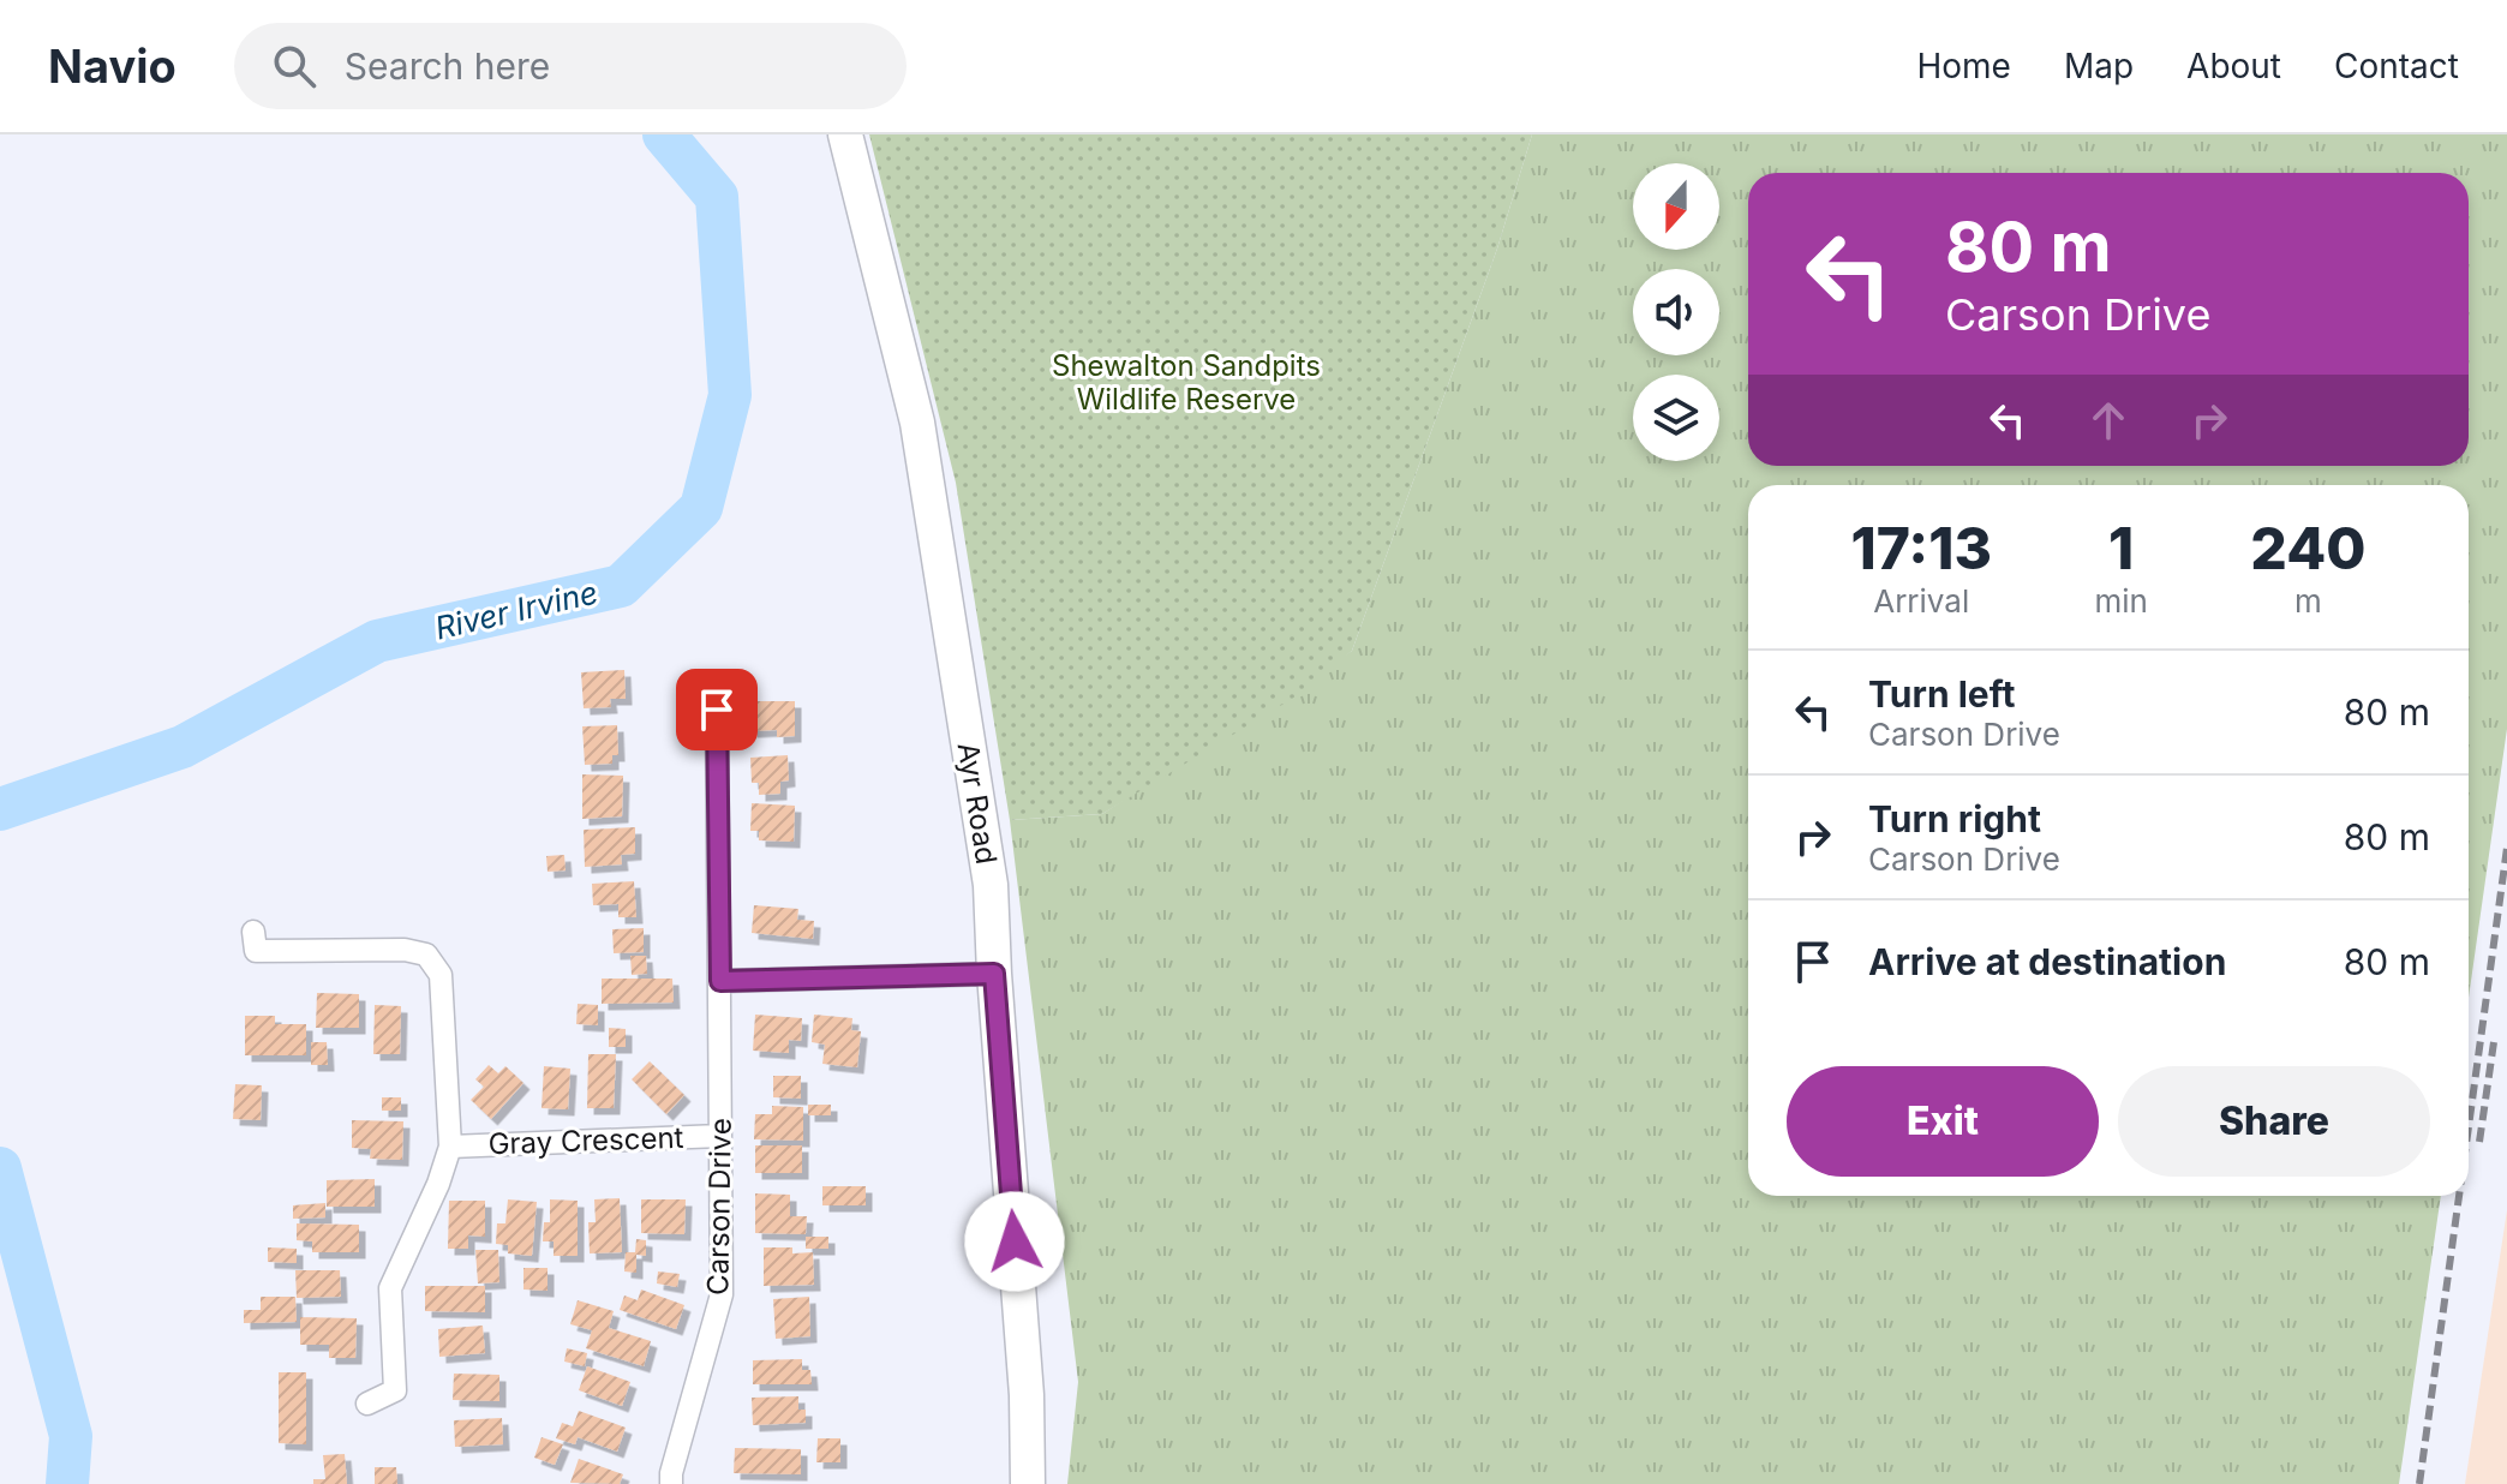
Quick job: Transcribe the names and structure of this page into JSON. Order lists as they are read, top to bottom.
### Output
{
  "streets": {
    "main road": ["Ayr Road"],
    "street": ["Gray Crescent", "Carson Drive"]
  },
  "crossings": [
    ["Gray Crescent", "Carson Drive"]
  ],
  "water": ["River Irvine"],
  "parks": ["Shewalton Sandpits Wildlife Reserve"],
  "north": "bottom",
  "page": {
    "header": "Navio",
    "search": "Search here",
    "nav": [
      "Home",
      "Map",
      "About",
      "Contact"
    ],
    "turn": ["80 m", "Carson Drive"],
    "eta": [
      "17:13",
      "Arrival",
      "1",
      "min",
      "240",
      "m"
    ],
    "list": [
      {
        "name": "Turn left",
        "note": "Carson Drive",
        "value": "80 m"
      },
      {
        "name": "Turn right",
        "note": "Carson Drive",
        "value": "80 m"
      },
      {
        "name": "Arrive at destination",
        "value": "80 m"
      }
    ],
    "buttons": ["Exit", "Share"]
  }
}
